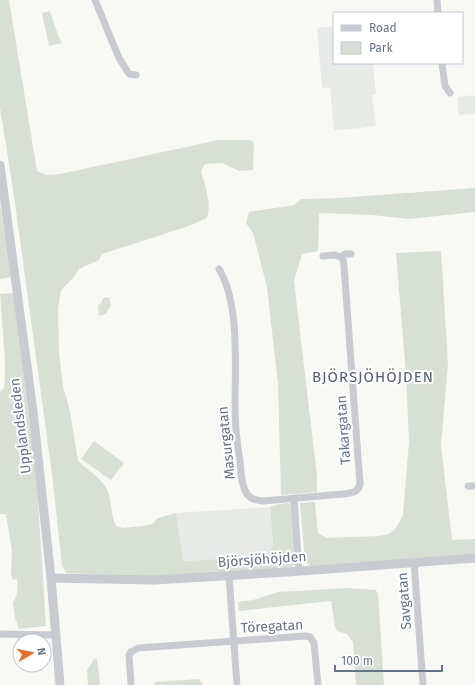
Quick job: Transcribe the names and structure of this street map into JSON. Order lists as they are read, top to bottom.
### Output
{
  "streets": {
    "street": [
      "Upplandsleden",
      "Takargatan",
      "Masurgatan",
      "Björsjöhöjden",
      "Savgatan",
      "Töregatan"
    ]
  },
  "crossings": [
    ["Upplandsleden", "Björsjöhöjden"],
    ["Takargatan", "Masurgatan"],
    ["Björsjöhöjden", "Savgatan"],
    ["Björsjöhöjden", "Töregatan"]
  ],
  "districts": ["BJÖRSJÖHÖJDEN"],
  "legend": ["Road", "Park"],
  "scale_bar": "100 m",
  "north": "right"
}
